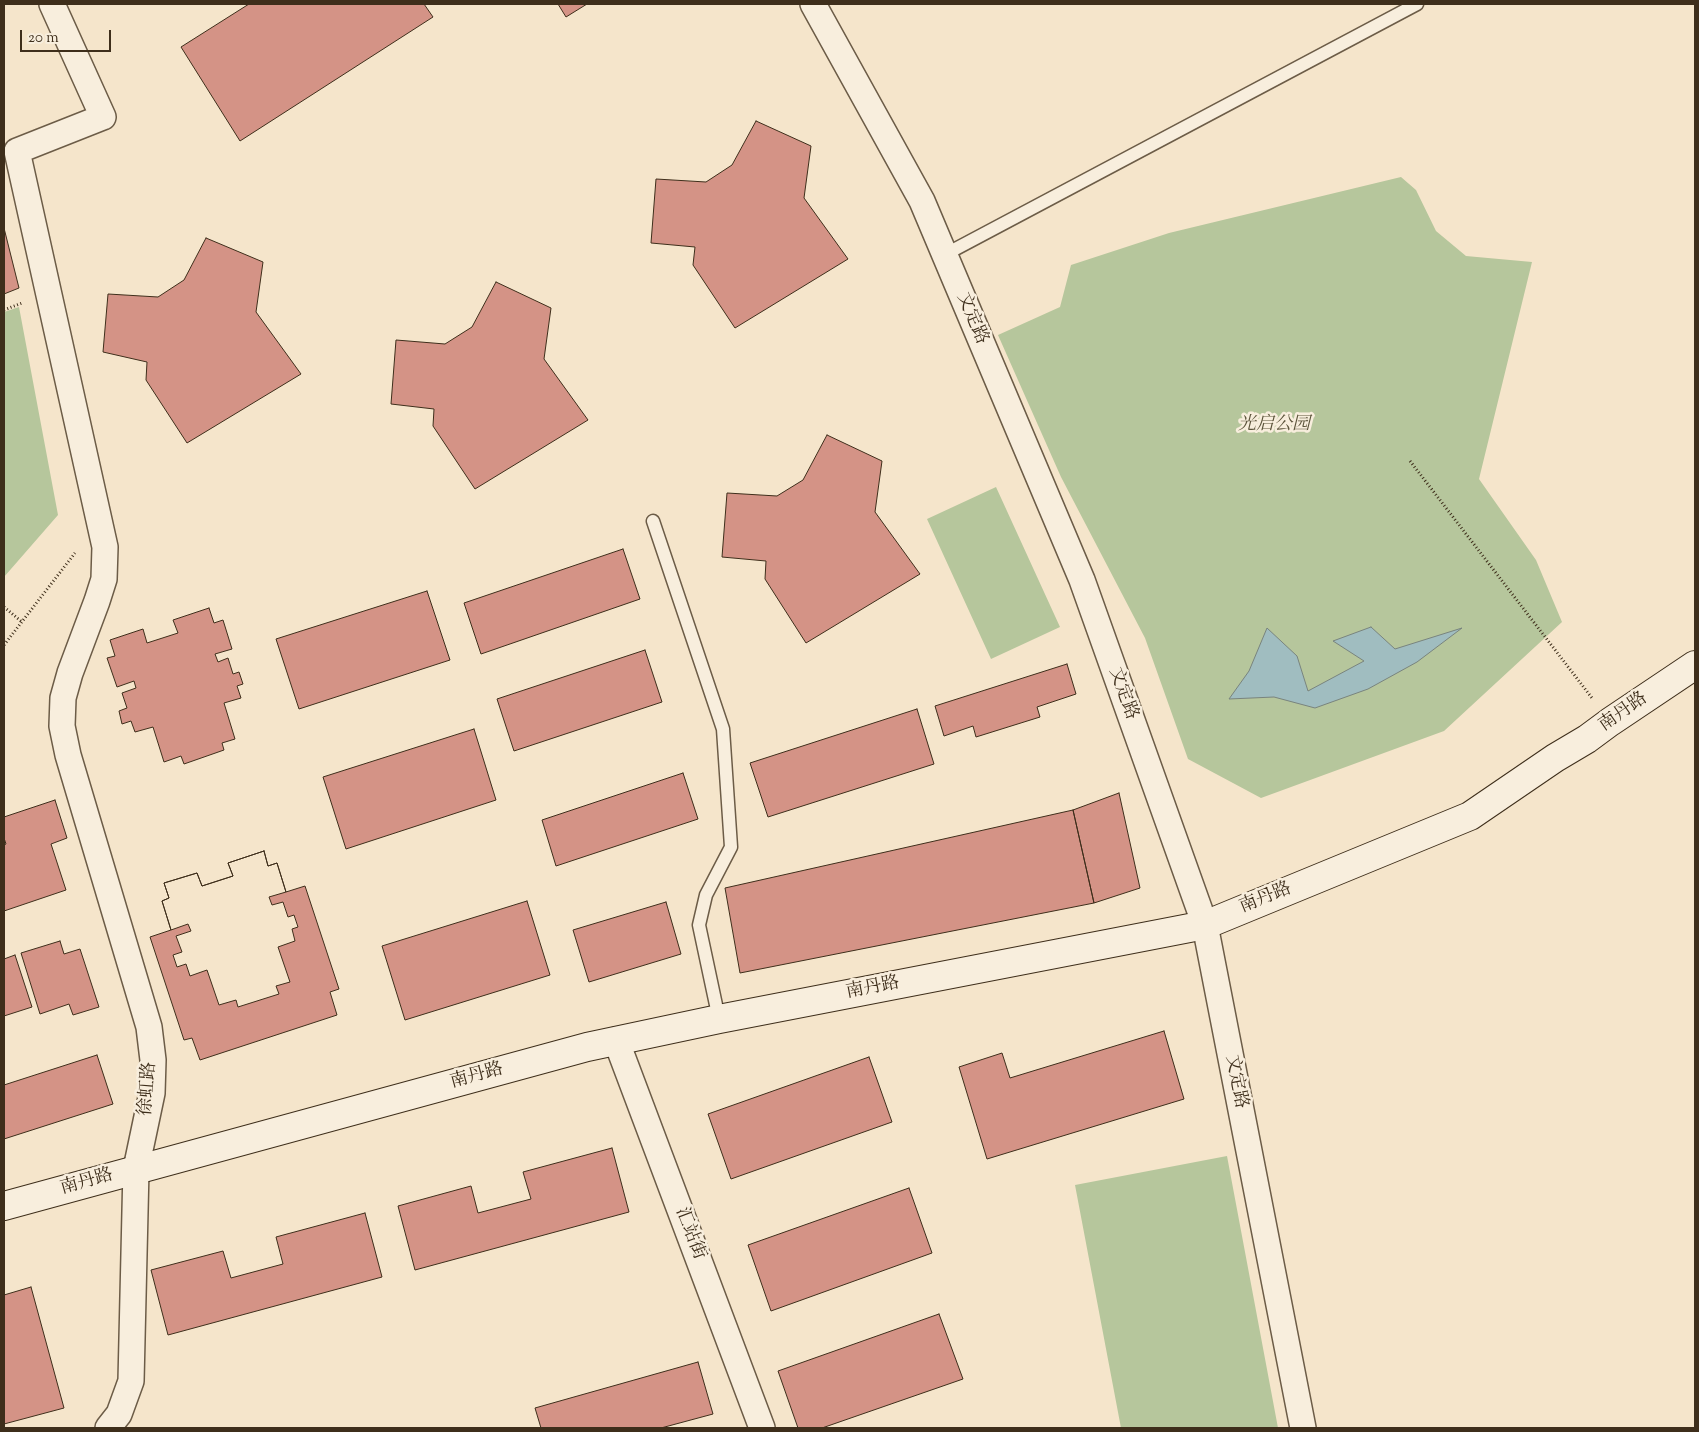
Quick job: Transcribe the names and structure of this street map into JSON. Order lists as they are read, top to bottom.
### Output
{
  "streets": {
    "main road": ["南丹路"],
    "street": ["文定路", "徐虹路", "汇站街"]
  },
  "crossings": [
    ["文定路", "南丹路"],
    ["南丹路", "徐虹路"],
    ["南丹路", "汇站街"]
  ],
  "parks": ["光启公园"],
  "scale_bar": "20 m"
}
